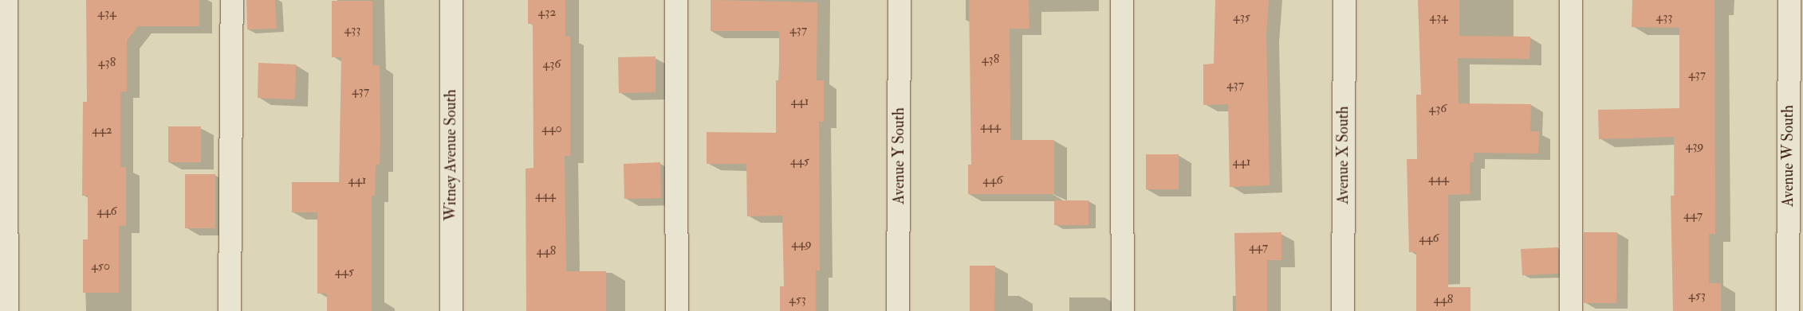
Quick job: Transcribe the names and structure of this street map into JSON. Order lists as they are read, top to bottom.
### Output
{
  "streets": {
    "street": [
      "Witney Avenue South",
      "Avenue X South",
      "Avenue Y South",
      "Avenue W South"
    ]
  },
  "house_numbers": [
    "432",
    "434",
    "435",
    "434",
    "433",
    "433",
    "437",
    "438",
    "438",
    "436",
    "437",
    "437",
    "437",
    "441",
    "436",
    "444",
    "440",
    "442",
    "439",
    "445",
    "441",
    "444",
    "441",
    "446",
    "444",
    "446",
    "447",
    "446",
    "449",
    "447",
    "448",
    "450",
    "445",
    "453",
    "453",
    "448"
  ]
}
